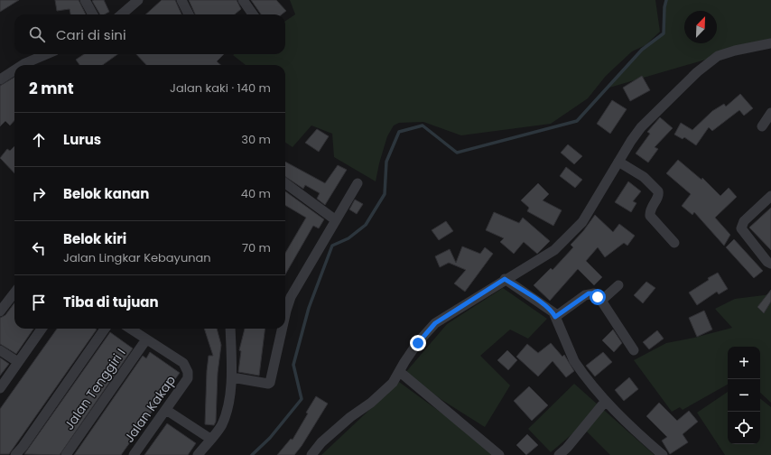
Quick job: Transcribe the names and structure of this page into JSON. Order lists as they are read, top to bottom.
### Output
{
  "streets": {
    "street": ["Jalan Tenggiri I", "Jalan Kakap"]
  },
  "crossings": [
    ["Jalan Tenggiri I", "Jalan Kakap"]
  ],
  "north": "top right",
  "page": {
    "search": "Cari di sini",
    "heading": ["2 mnt", "Jalan kaki · 140 m"],
    "list": [
      ["Lurus", "30 m"],
      ["Belok kanan", "40 m"],
      ["Belok kiri", "Jalan Lingkar Kebayunan", "70 m"],
      "Tiba di tujuan"
    ],
    "map_buttons": ["+", "−"]
  }
}
